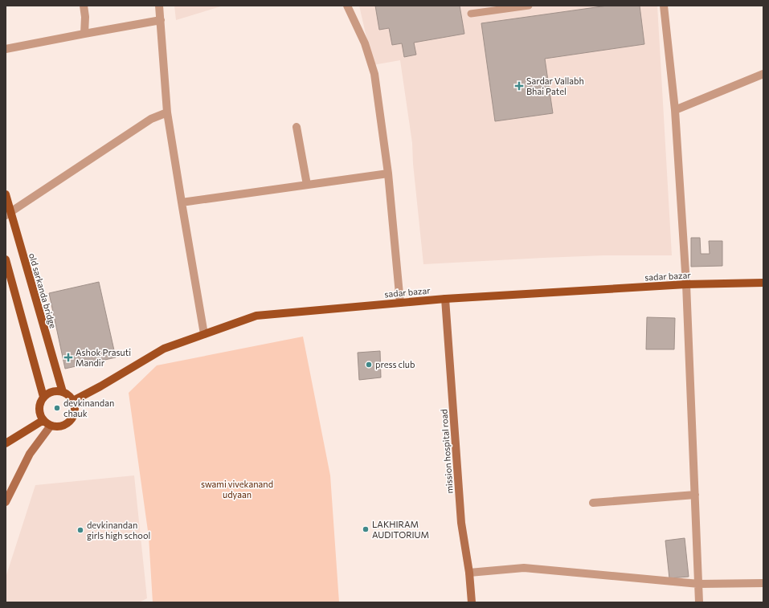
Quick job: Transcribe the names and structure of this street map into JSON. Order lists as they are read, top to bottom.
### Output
{
  "streets": {
    "main road": ["sadar bazar", "old sarkanda bridge"],
    "street": ["mission hospital road"]
  },
  "crossings": [
    ["sadar bazar", "old sarkanda bridge"],
    ["sadar bazar", "mission hospital road"]
  ],
  "parks": ["swami vivekanand udyaan"],
  "places": {
    "health": ["Sardar Vallabh Bhai Patel", "Ashok Prasuti Mandir"],
    "other": [
      "press club",
      "devkinandan chauk",
      "LAKHIRAM AUDITORIUM",
      "devkinandan girls high school"
    ]
  }
}
